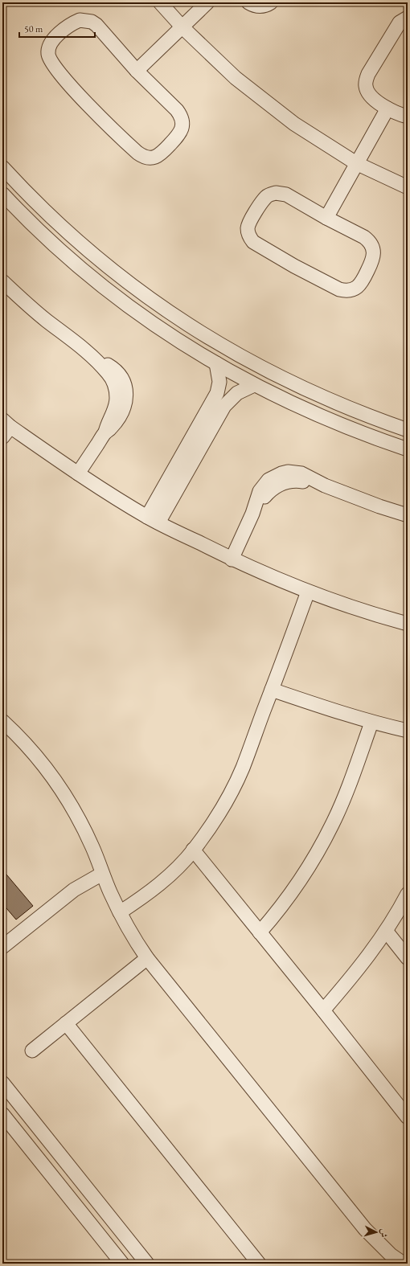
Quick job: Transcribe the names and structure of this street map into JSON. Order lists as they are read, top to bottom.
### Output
{
  "scale_bar": "50 m",
  "north": "right"
}
